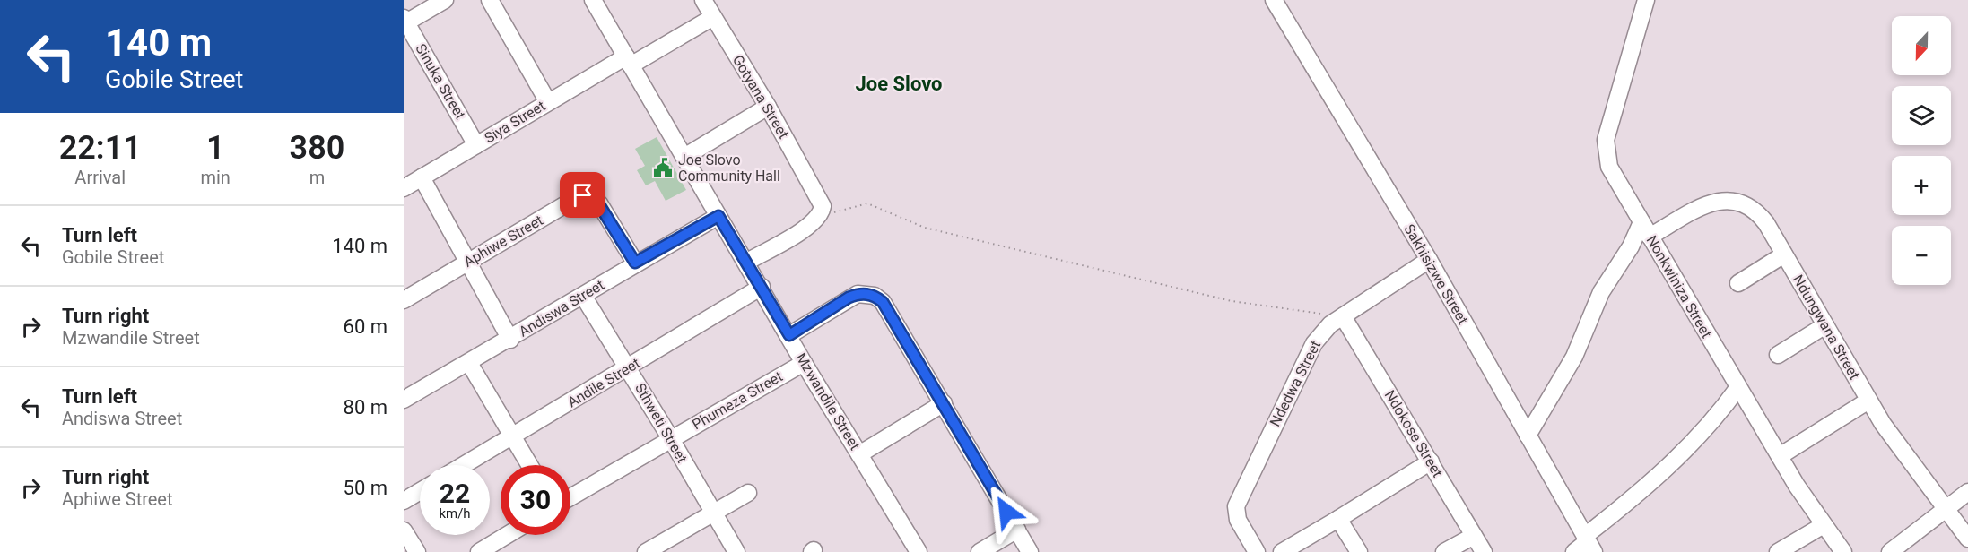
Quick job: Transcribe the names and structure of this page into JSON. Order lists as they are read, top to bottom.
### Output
{
  "streets": {
    "street": [
      "Sinuka Street",
      "Gotyana Street",
      "Siya Street",
      "Aphiwe Street",
      "Sakhisizwe Street",
      "Nonkwiniza Street",
      "Andiswa Street",
      "Ndungwana Street",
      "Andile Street",
      "Ndedwa Street",
      "Phumeza Street",
      "Mzwandile Street",
      "Sthweti Street",
      "Ndokose Street"
    ]
  },
  "crossings": [
    ["Sinuka Street", "Siya Street"],
    ["Gotyana Street", "Siya Street"],
    ["Siya Street", "Mzwandile Street"],
    ["Aphiwe Street", "Andiswa Street"],
    ["Sakhisizwe Street", "Ndedwa Street"],
    ["Nonkwiniza Street", "Ndungwana Street"],
    ["Andiswa Street", "Mzwandile Street"],
    ["Andiswa Street", "Sthweti Street"],
    ["Andile Street", "Mzwandile Street"],
    ["Andile Street", "Sthweti Street"],
    ["Ndedwa Street", "Ndokose Street"],
    ["Phumeza Street", "Mzwandile Street"],
    ["Phumeza Street", "Sthweti Street"]
  ],
  "districts": ["Joe Slovo"],
  "places": {
    "public building": ["Joe Slovo Community Hall"]
  },
  "north": "bottom",
  "page": {
    "turn": ["140 m", "Gobile Street"],
    "map_buttons": ["+", "−"],
    "eta": [
      "22:11",
      "Arrival",
      "1",
      "min",
      "380",
      "m"
    ],
    "list": [
      {
        "name": "Turn left",
        "note": "Gobile Street",
        "value": "140 m"
      },
      {
        "name": "Turn right",
        "note": "Mzwandile Street",
        "value": "60 m"
      },
      {
        "name": "Turn left",
        "note": "Andiswa Street",
        "value": "80 m"
      },
      {
        "name": "Turn right",
        "note": "Aphiwe Street",
        "value": "50 m"
      }
    ],
    "speed": "22 km/h",
    "limit": "30"
  }
}
